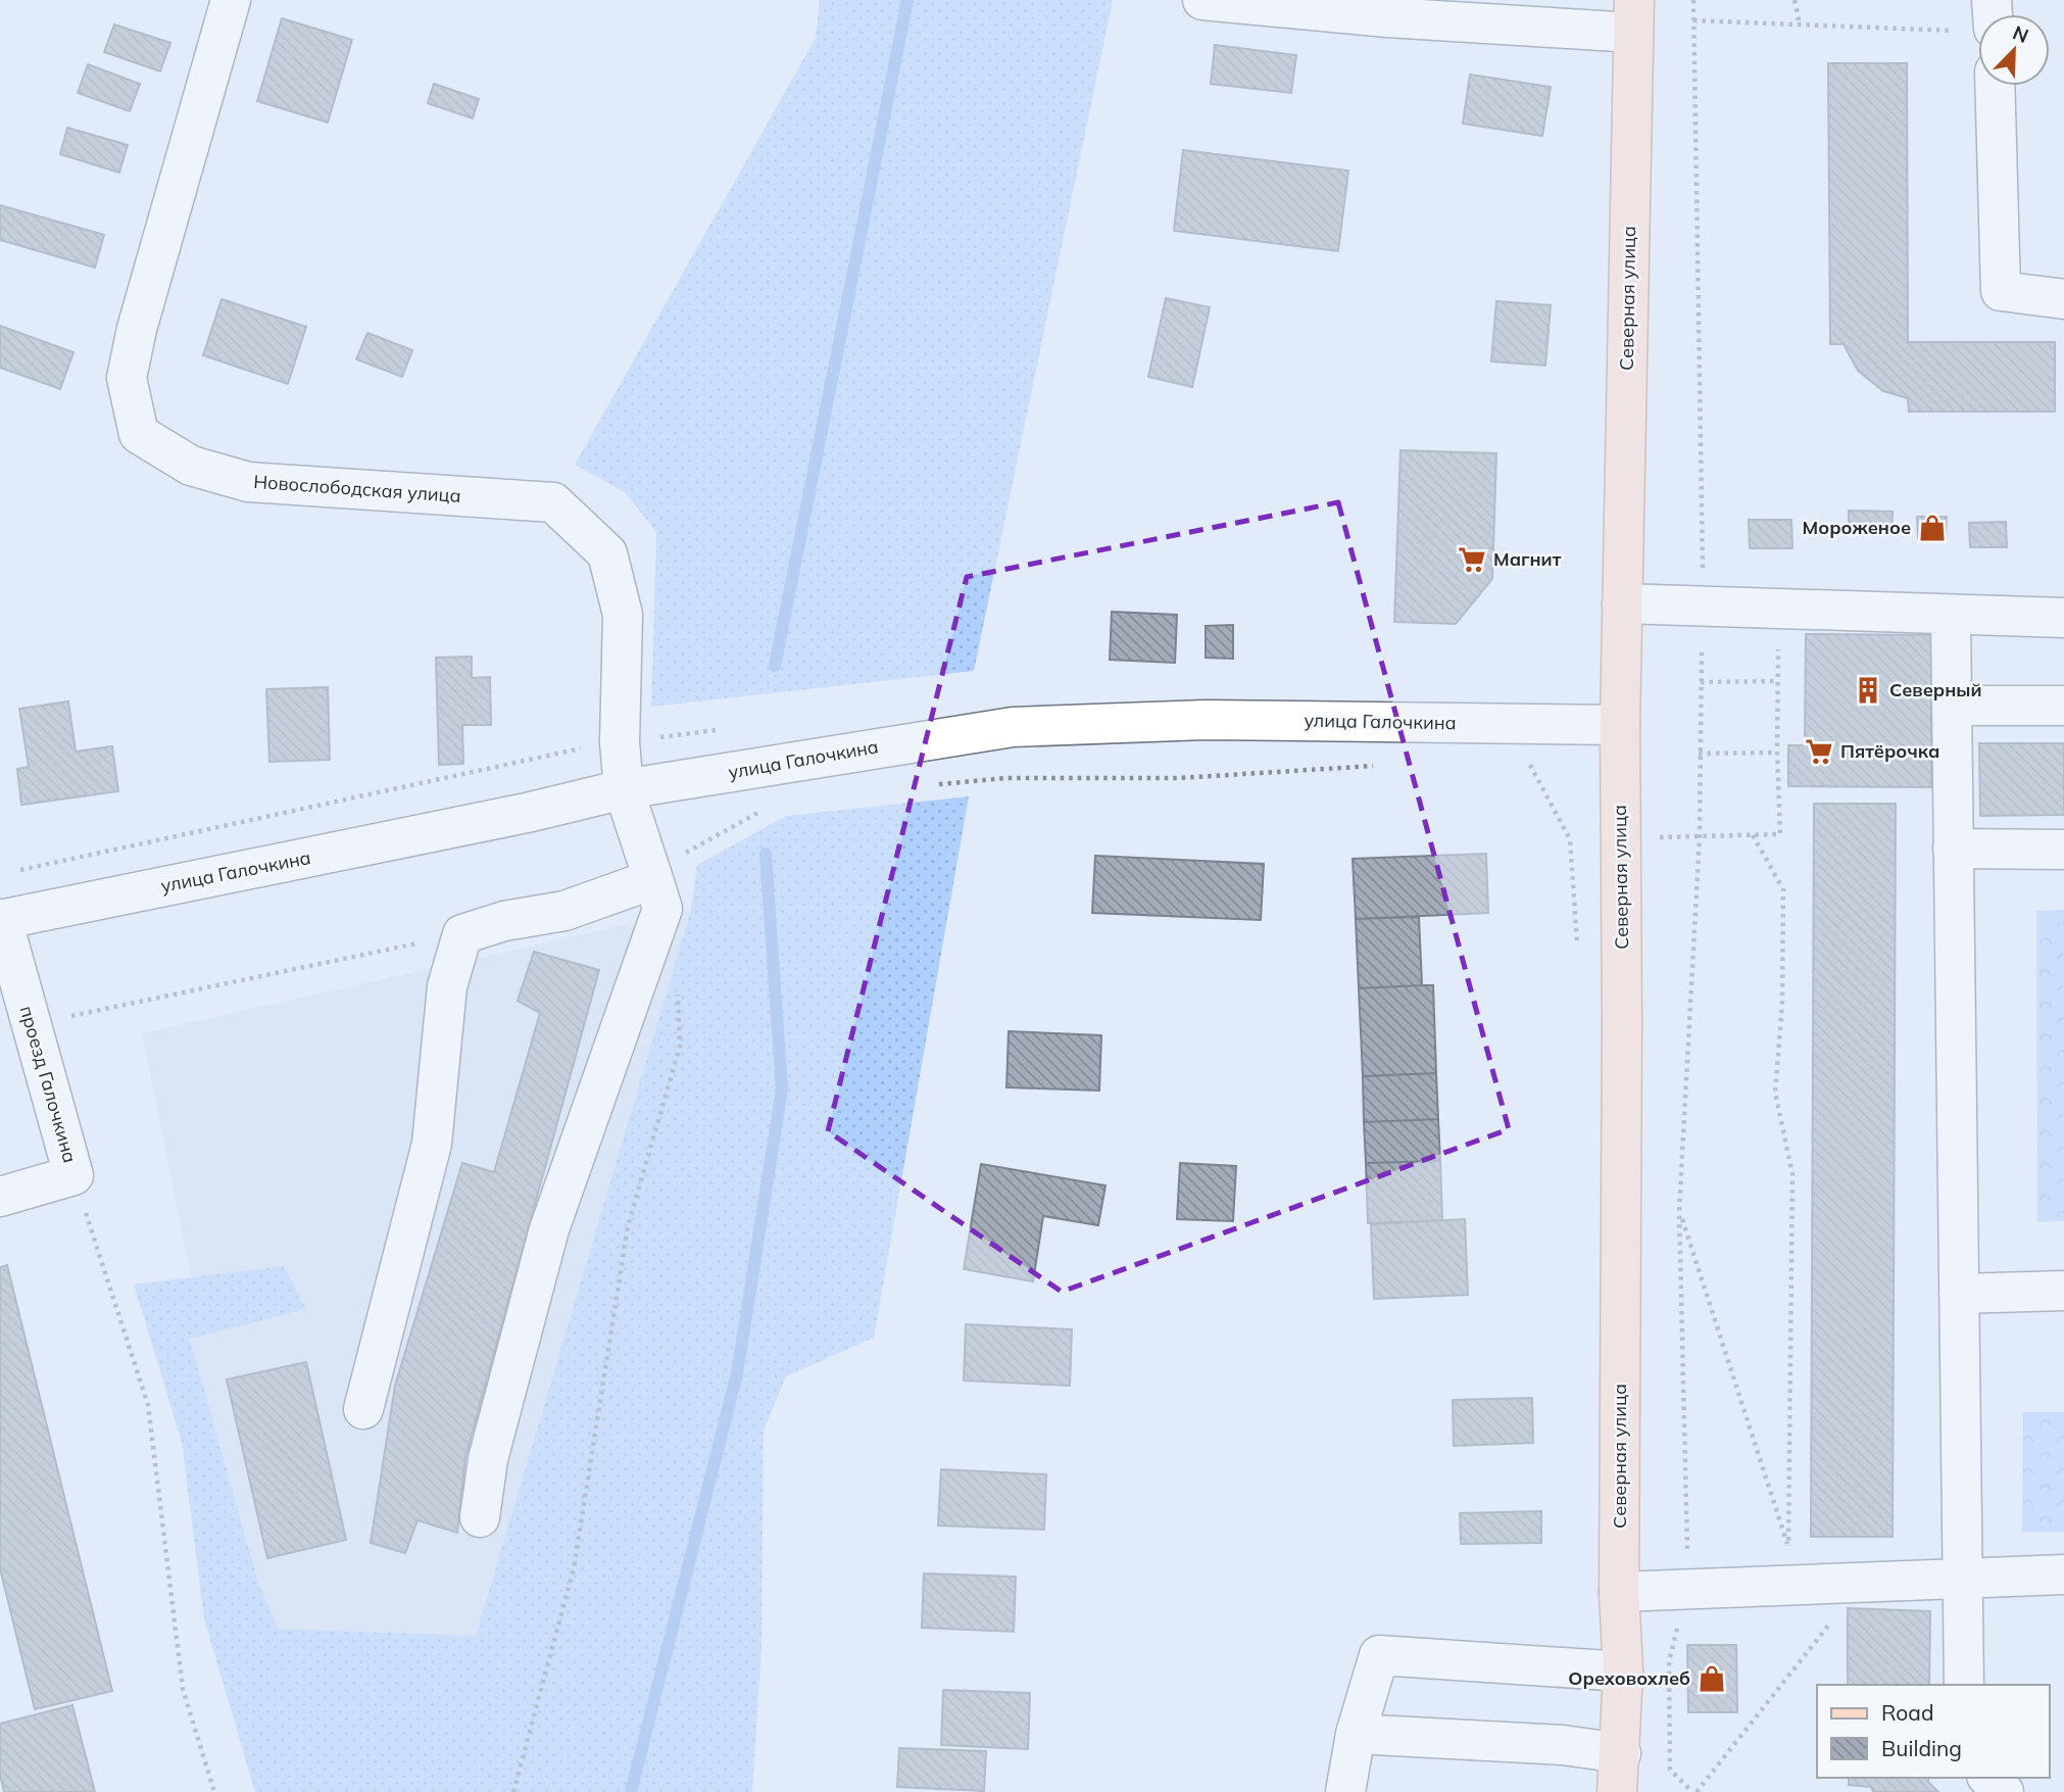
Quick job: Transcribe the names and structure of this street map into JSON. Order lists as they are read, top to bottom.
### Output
{
  "streets": {
    "main road": ["Северная улица"],
    "street": ["Новослободская улица", "улица Галочкина", "проезд Галочкина"]
  },
  "crossings": [
    ["Северная улица", "улица Галочкина"],
    ["Новослободская улица", "улица Галочкина"],
    ["улица Галочкина", "проезд Галочкина"]
  ],
  "places": {
    "shop": ["Мороженое", "Ореховохлеб"],
    "supermarket": ["Магнит", "Пятёрочка"],
    "building": ["Северный"]
  },
  "legend": ["Road", "Building"],
  "north": "top right"
}
